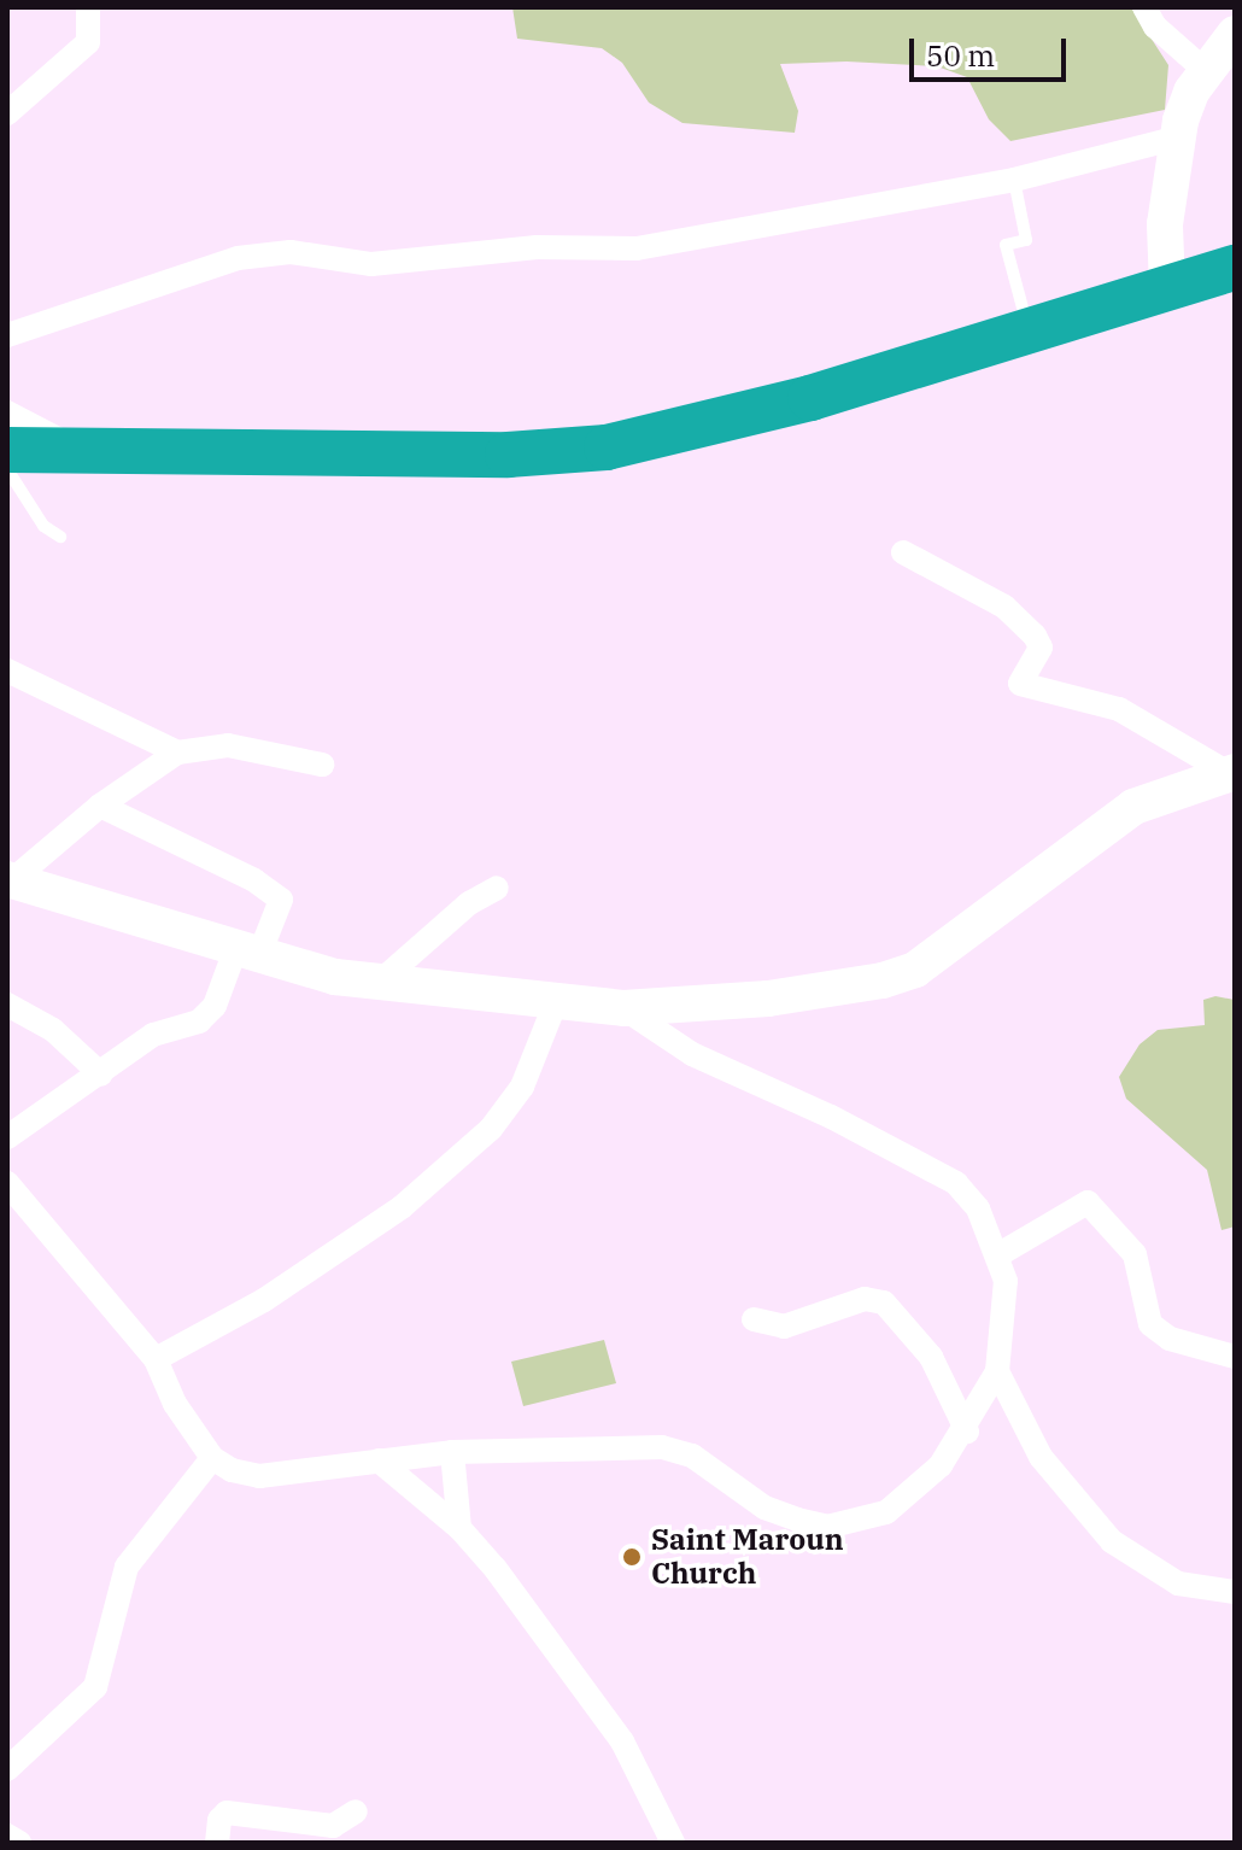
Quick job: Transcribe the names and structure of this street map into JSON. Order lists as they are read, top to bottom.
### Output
{
  "places": ["Saint Maroun Church"],
  "scale_bar": "50 m"
}
